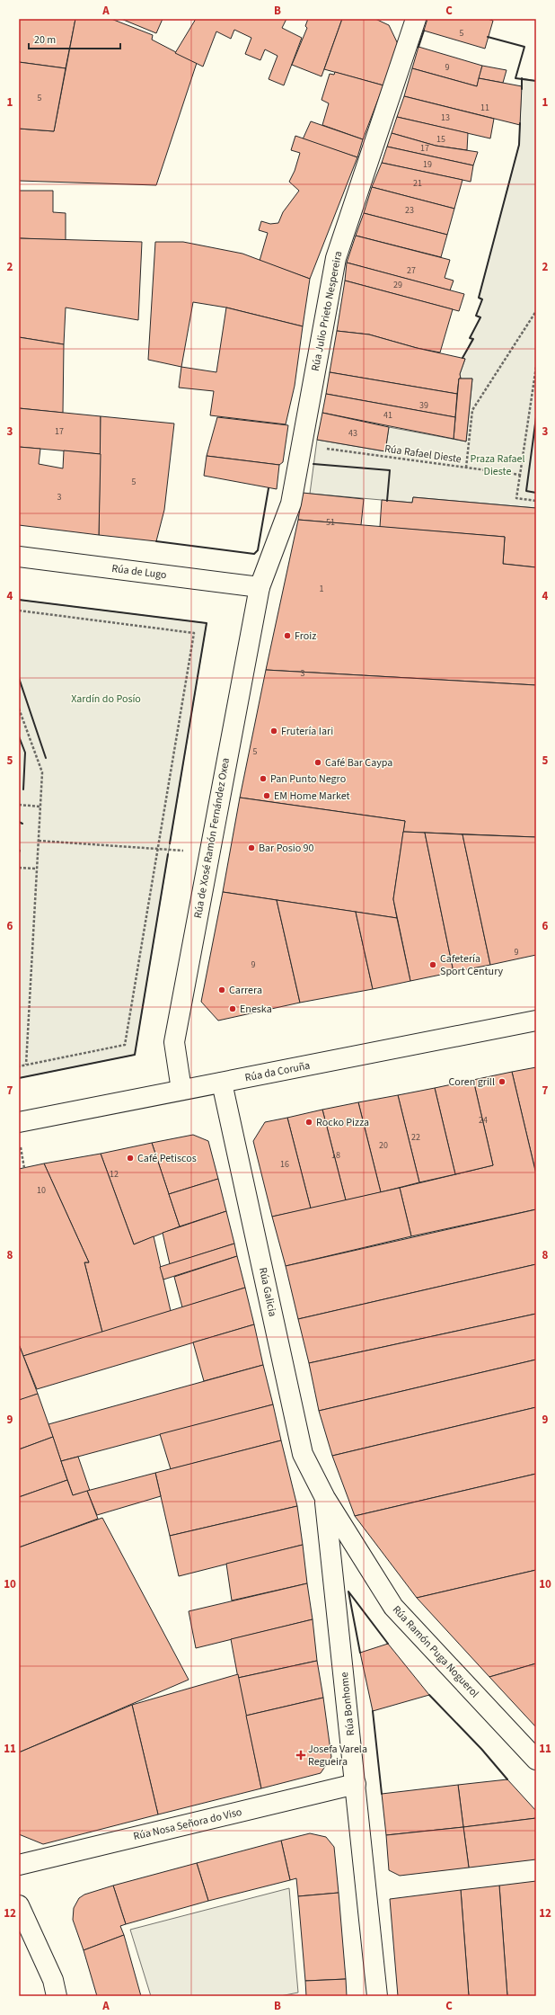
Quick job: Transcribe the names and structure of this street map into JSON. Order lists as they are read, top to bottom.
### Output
{
  "streets": {
    "street": [
      "Rúa Julio Prieto Nespereira",
      "Rúa de Lugo",
      "Rúa de Xosé Ramón Fernández Oxea",
      "Rúa da Coruña",
      "Rúa Galicia",
      "Rúa Ramón Puga Noguerol",
      "Rúa Bonhome",
      "Rúa Nosa Señora do Viso"
    ],
    "path": ["Rúa Rafael Dieste"]
  },
  "crossings": [
    ["Rúa Julio Prieto Nespereira", "Rúa Rafael Dieste"],
    ["Rúa Julio Prieto Nespereira", "Rúa de Lugo"],
    ["Rúa Julio Prieto Nespereira", "Rúa de Xosé Ramón Fernández Oxea"],
    ["Rúa de Lugo", "Rúa de Xosé Ramón Fernández Oxea"],
    ["Rúa de Xosé Ramón Fernández Oxea", "Rúa da Coruña"],
    ["Rúa da Coruña", "Rúa Galicia"],
    ["Rúa Galicia", "Rúa Ramón Puga Noguerol"],
    ["Rúa Galicia", "Rúa Bonhome"],
    ["Rúa Ramón Puga Noguerol", "Rúa Bonhome"],
    ["Rúa Bonhome", "Rúa Nosa Señora do Viso"]
  ],
  "parks": ["Praza Rafael Dieste", "Xardín do Posío"],
  "places": {
    "other": [
      "Froiz",
      "Frutería Iari",
      "Café Bar Caypa",
      "Pan Punto Negro",
      "EM Home Market",
      "Bar Posio 90",
      "Cafetería Sport Century",
      "Carrera",
      "Eneska",
      "Coren grill",
      "Rocko Pizza",
      "Café Petiscos"
    ],
    "health": ["Josefa Varela Regueira"]
  },
  "house_numbers": [
    "5",
    "9",
    "5",
    "11",
    "13",
    "15",
    "17",
    "19",
    "21",
    "23",
    "27",
    "29",
    "39",
    "41",
    "17",
    "43",
    "5",
    "3",
    "51",
    "1",
    "3",
    "5",
    "9",
    "9",
    "24",
    "22",
    "20",
    "18",
    "16",
    "12",
    "10"
  ],
  "scale_bar": "20 m",
  "grid": {
    "columns": ["A", "B", "C"],
    "rows": [
      "1",
      "2",
      "3",
      "4",
      "5",
      "6",
      "7",
      "8",
      "9",
      "10",
      "11",
      "12"
    ]
  }
}
